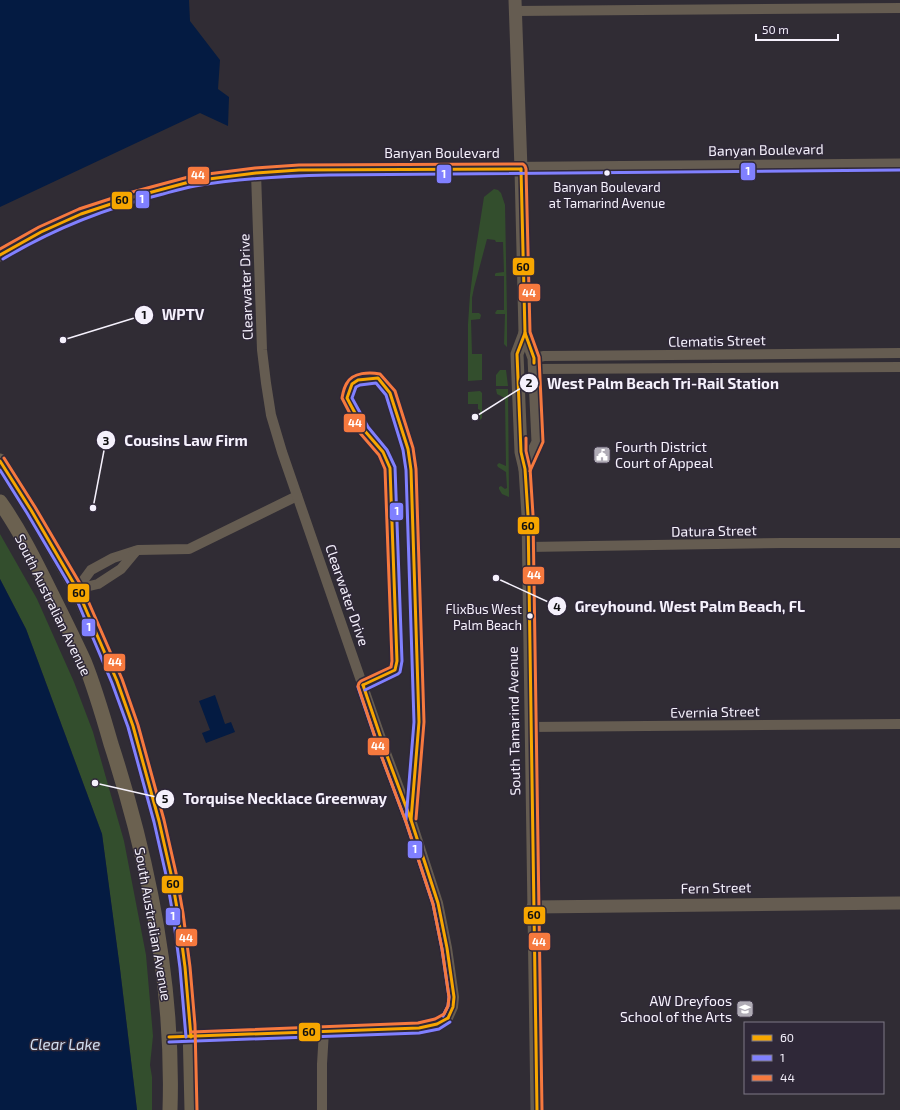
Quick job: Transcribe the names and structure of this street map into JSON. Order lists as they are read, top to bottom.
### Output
{
  "streets": {
    "main road": ["South Australian Avenue"],
    "street": [
      "Banyan Boulevard",
      "Clearwater Drive",
      "Clematis Street",
      "Datura Street",
      "Evernia Street",
      "South Tamarind Avenue",
      "Fern Street"
    ]
  },
  "crossings": [
    ["Banyan Boulevard", "Clearwater Drive"],
    ["Datura Street", "South Tamarind Avenue"],
    ["Evernia Street", "South Tamarind Avenue"],
    ["South Tamarind Avenue", "Fern Street"]
  ],
  "water": ["Clear Lake"],
  "places": {
    "other": [
      "Banyan Boulevard at Tamarind Avenue",
      "WPTV",
      "West Palm Beach Tri-Rail Station",
      "Cousins Law Firm",
      "Greyhound. West Palm Beach, FL",
      "FlixBus West Palm Beach",
      "Torquise Necklace Greenway"
    ],
    "public building": ["Fourth District Court of Appeal"],
    "school or university": ["AW Dreyfoos School of the Arts"]
  },
  "lines": ["transit line 44", "transit line 60", "transit line 1"],
  "legend": ["60", "1", "44"],
  "scale_bar": "50 m"
}
